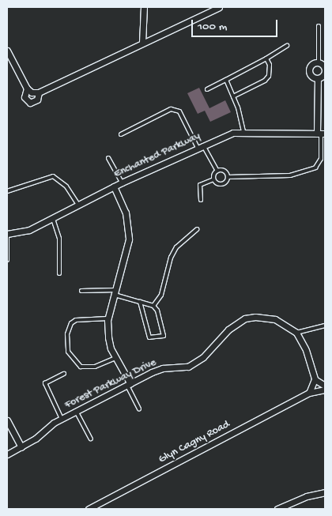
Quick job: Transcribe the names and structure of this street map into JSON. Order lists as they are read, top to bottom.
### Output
{
  "streets": {
    "street": ["Enchanted Parkway", "Forest Parkway Drive", "Glyn Cagny Road"]
  },
  "scale_bar": "100 m"
}
